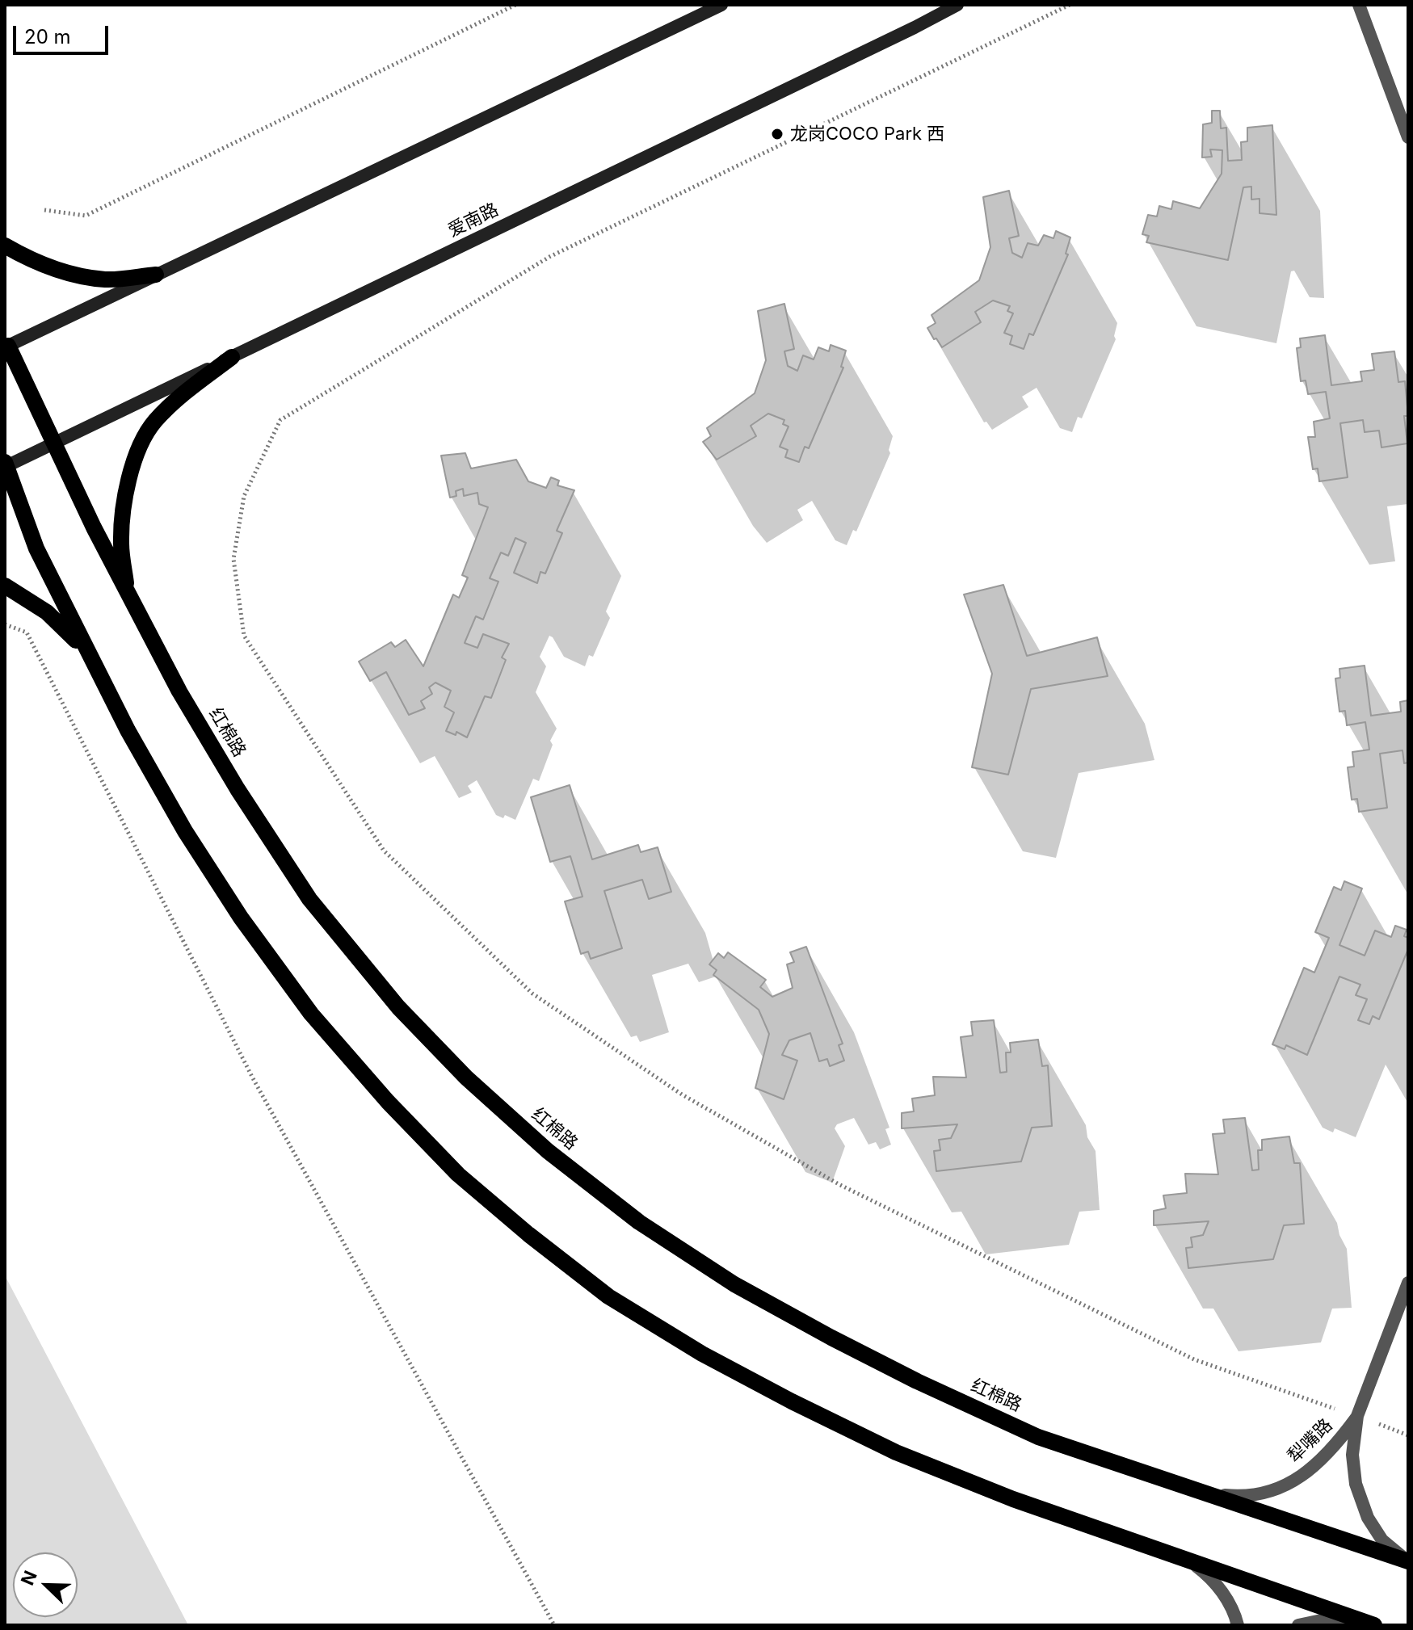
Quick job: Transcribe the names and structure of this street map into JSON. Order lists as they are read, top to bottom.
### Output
{
  "streets": {
    "main road": ["爱南路", "红棉路"],
    "street": ["犁嘴路"]
  },
  "crossings": [
    ["爱南路", "红棉路"],
    ["红棉路", "犁嘴路"]
  ],
  "places": ["龙岗COCO Park 西"],
  "scale_bar": "20 m",
  "north": "top left"
}
